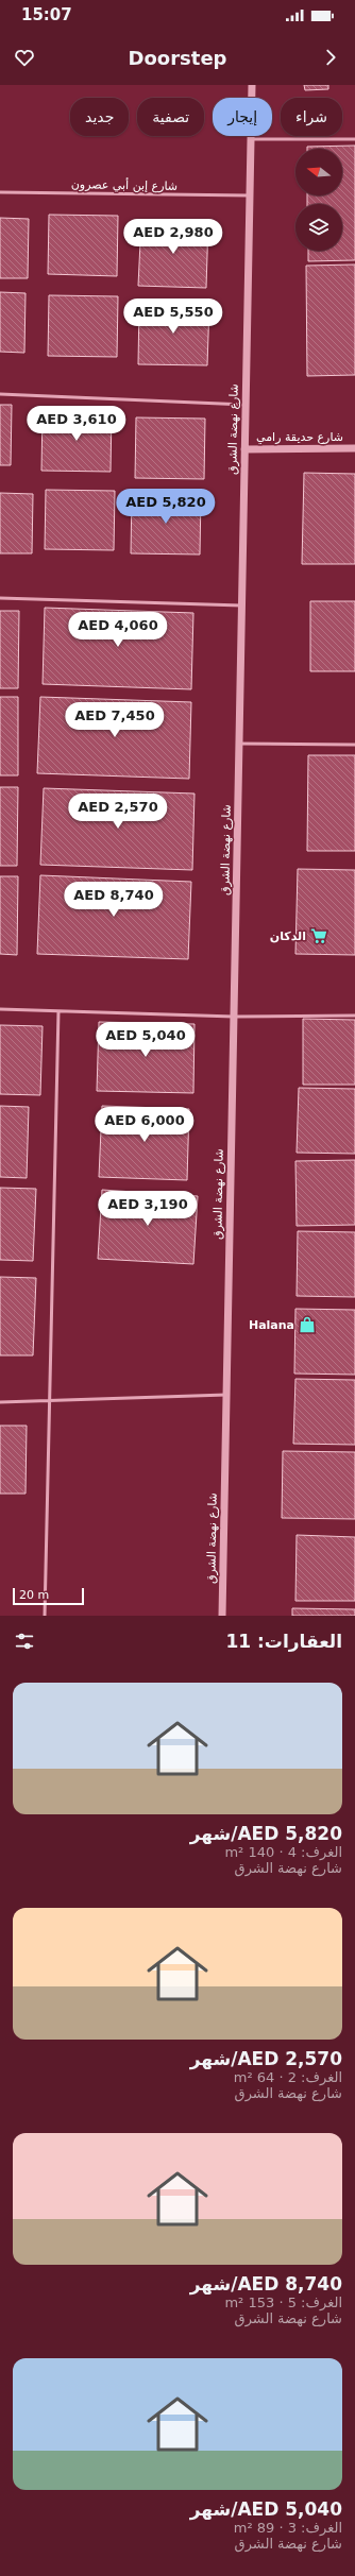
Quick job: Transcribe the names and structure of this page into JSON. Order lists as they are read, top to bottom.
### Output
{
  "streets": {
    "street": ["شارع نهضة الشرق", "شارع حديقة رامي"],
    "lane": ["شارع إبن أبي عصرون"]
  },
  "crossings": [
    ["شارع إبن أبي عصرون", "شارع نهضة الشرق"],
    ["شارع نهضة الشرق", "شارع حديقة رامي"]
  ],
  "places": {
    "supermarket": ["الدكان"],
    "shop": ["Halana"]
  },
  "scale_bar": "20 m",
  "north": "left",
  "page": {
    "status": "15:07",
    "header": "Doorstep",
    "chip": [
      "شراء",
      "إيجار",
      "تصفية",
      "جديد"
    ],
    "price": [
      "AED 2,980",
      "AED 5,550",
      "AED 3,610",
      "AED 5,820",
      "AED 4,060",
      "AED 7,450",
      "AED 2,570",
      "AED 8,740",
      "AED 5,040",
      "AED 6,000",
      "AED 3,190"
    ],
    "scale": "20 m",
    "heading": "العقارات: 11",
    "list": [
      {
        "name": "AED 5,820/شهر",
        "note": "الغرف: 4 · 140 m² · شارع نهضة الشرق"
      },
      {
        "name": "AED 2,570/شهر",
        "note": "الغرف: 2 · 64 m² · شارع نهضة الشرق"
      },
      {
        "name": "AED 8,740/شهر",
        "note": "الغرف: 5 · 153 m² · شارع نهضة الشرق"
      },
      {
        "name": "AED 5,040/شهر",
        "note": "الغرف: 3 · 89 m² · شارع نهضة الشرق"
      }
    ]
  }
}
